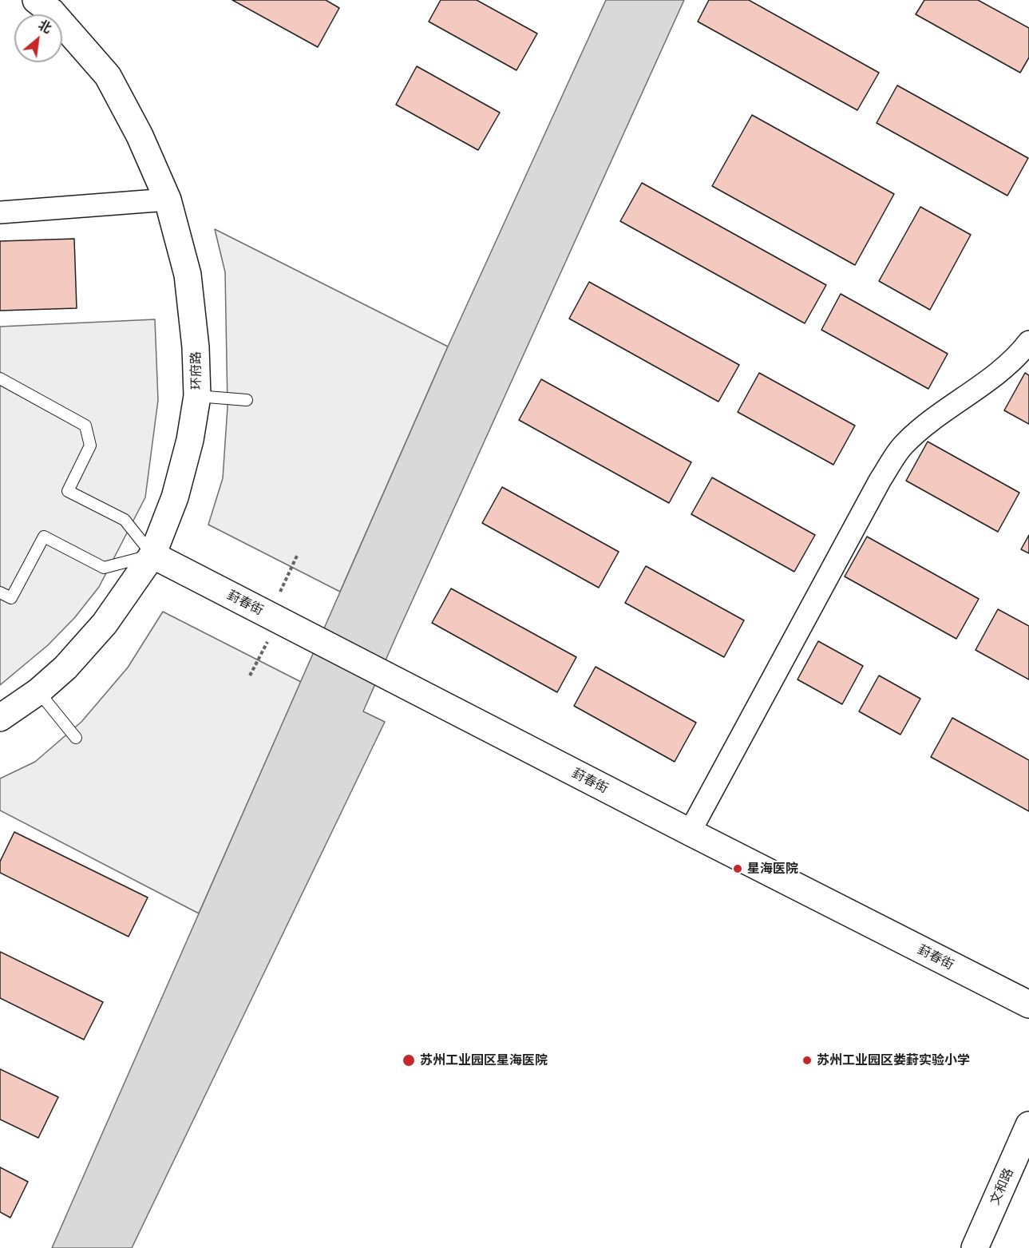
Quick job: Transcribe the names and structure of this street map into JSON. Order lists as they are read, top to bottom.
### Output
{
  "streets": {
    "street": ["环府路", "葑春街", "文和路"]
  },
  "crossings": [
    ["环府路", "葑春街"]
  ],
  "places": ["星海医院", "苏州工业园区星海医院", "苏州工业园区娄葑实验小学"],
  "north": "top right"
}
